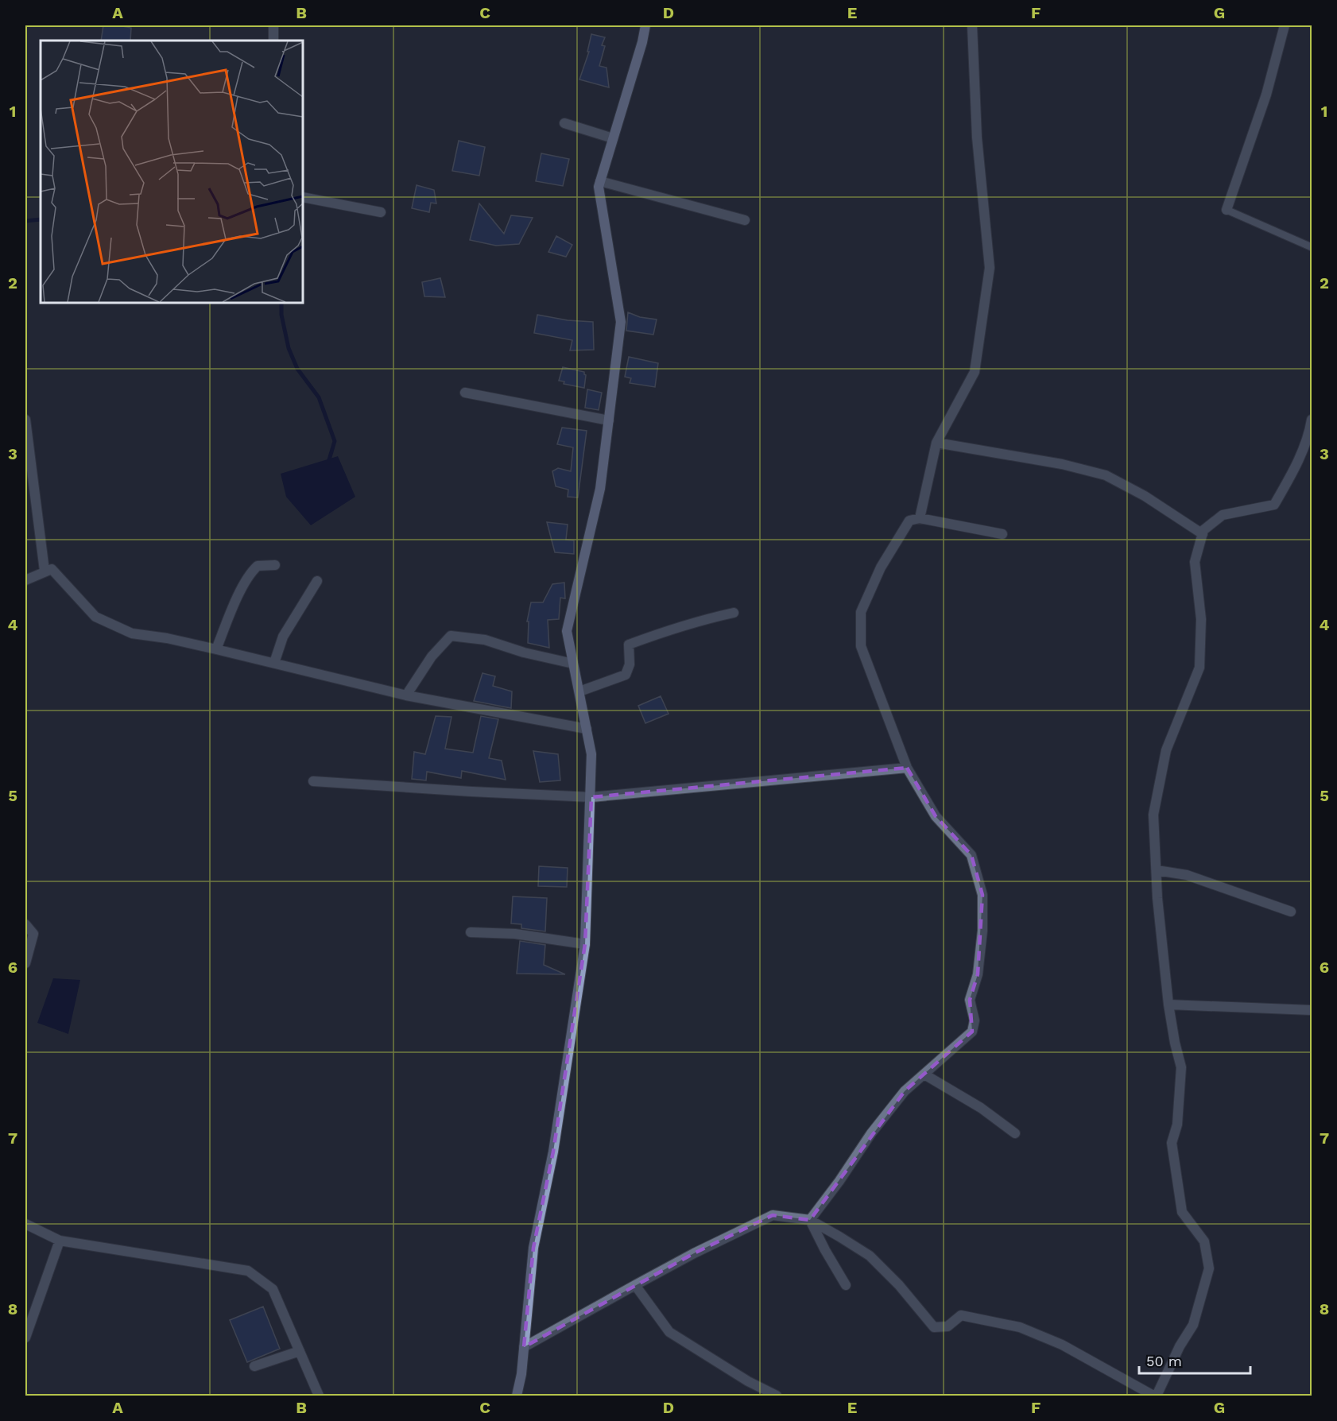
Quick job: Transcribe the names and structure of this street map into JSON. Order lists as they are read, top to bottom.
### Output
{
  "scale_bar": "50 m",
  "grid": {
    "columns": [
      "A",
      "B",
      "C",
      "D",
      "E",
      "F",
      "G"
    ],
    "rows": [
      "1",
      "2",
      "3",
      "4",
      "5",
      "6",
      "7",
      "8"
    ]
  }
}
